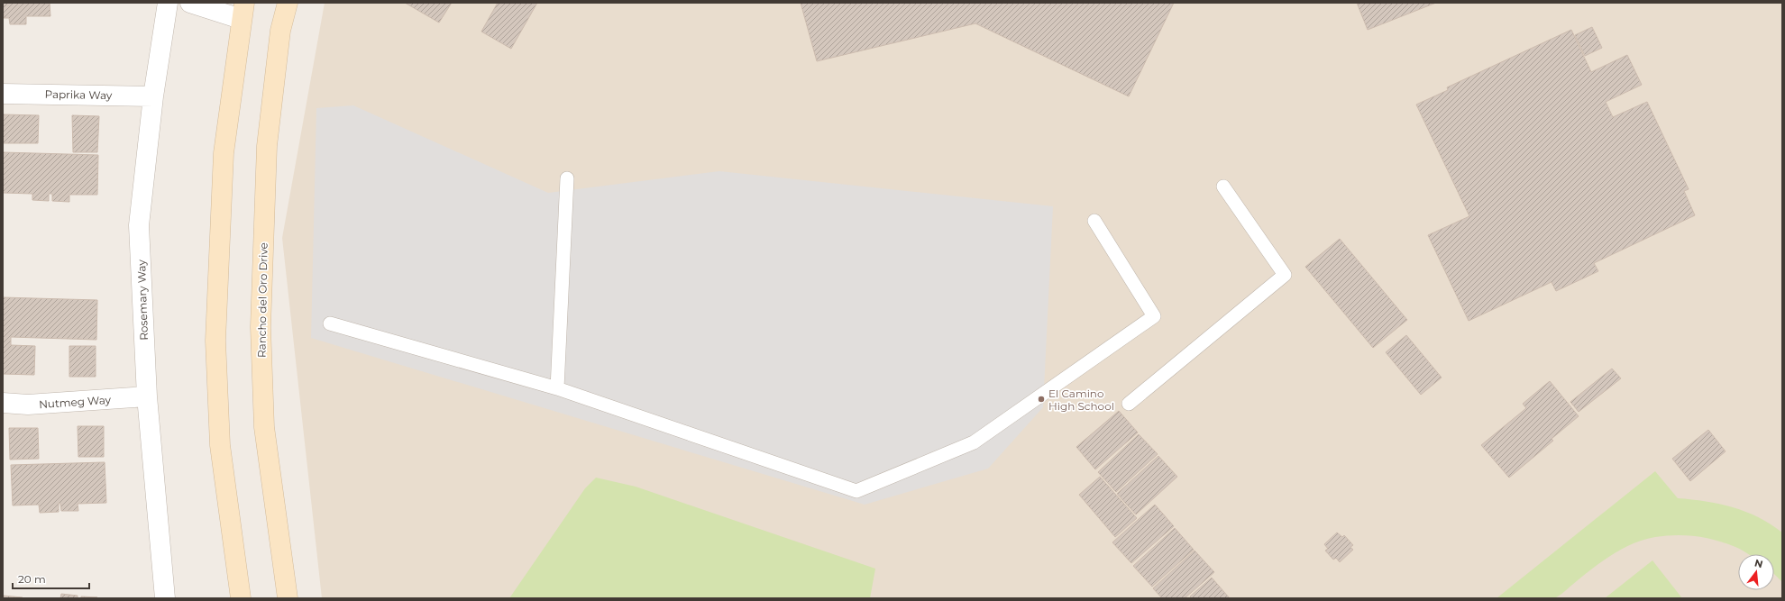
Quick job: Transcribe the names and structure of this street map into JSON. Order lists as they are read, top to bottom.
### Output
{
  "streets": {
    "main road": ["Rancho del Oro Drive"],
    "street": ["Paprika Way", "Rosemary Way", "Nutmeg Way"]
  },
  "crossings": [
    ["Paprika Way", "Rosemary Way"],
    ["Rosemary Way", "Nutmeg Way"]
  ],
  "places": ["El Camino High School"],
  "scale_bar": "20 m",
  "north": "top"
}
